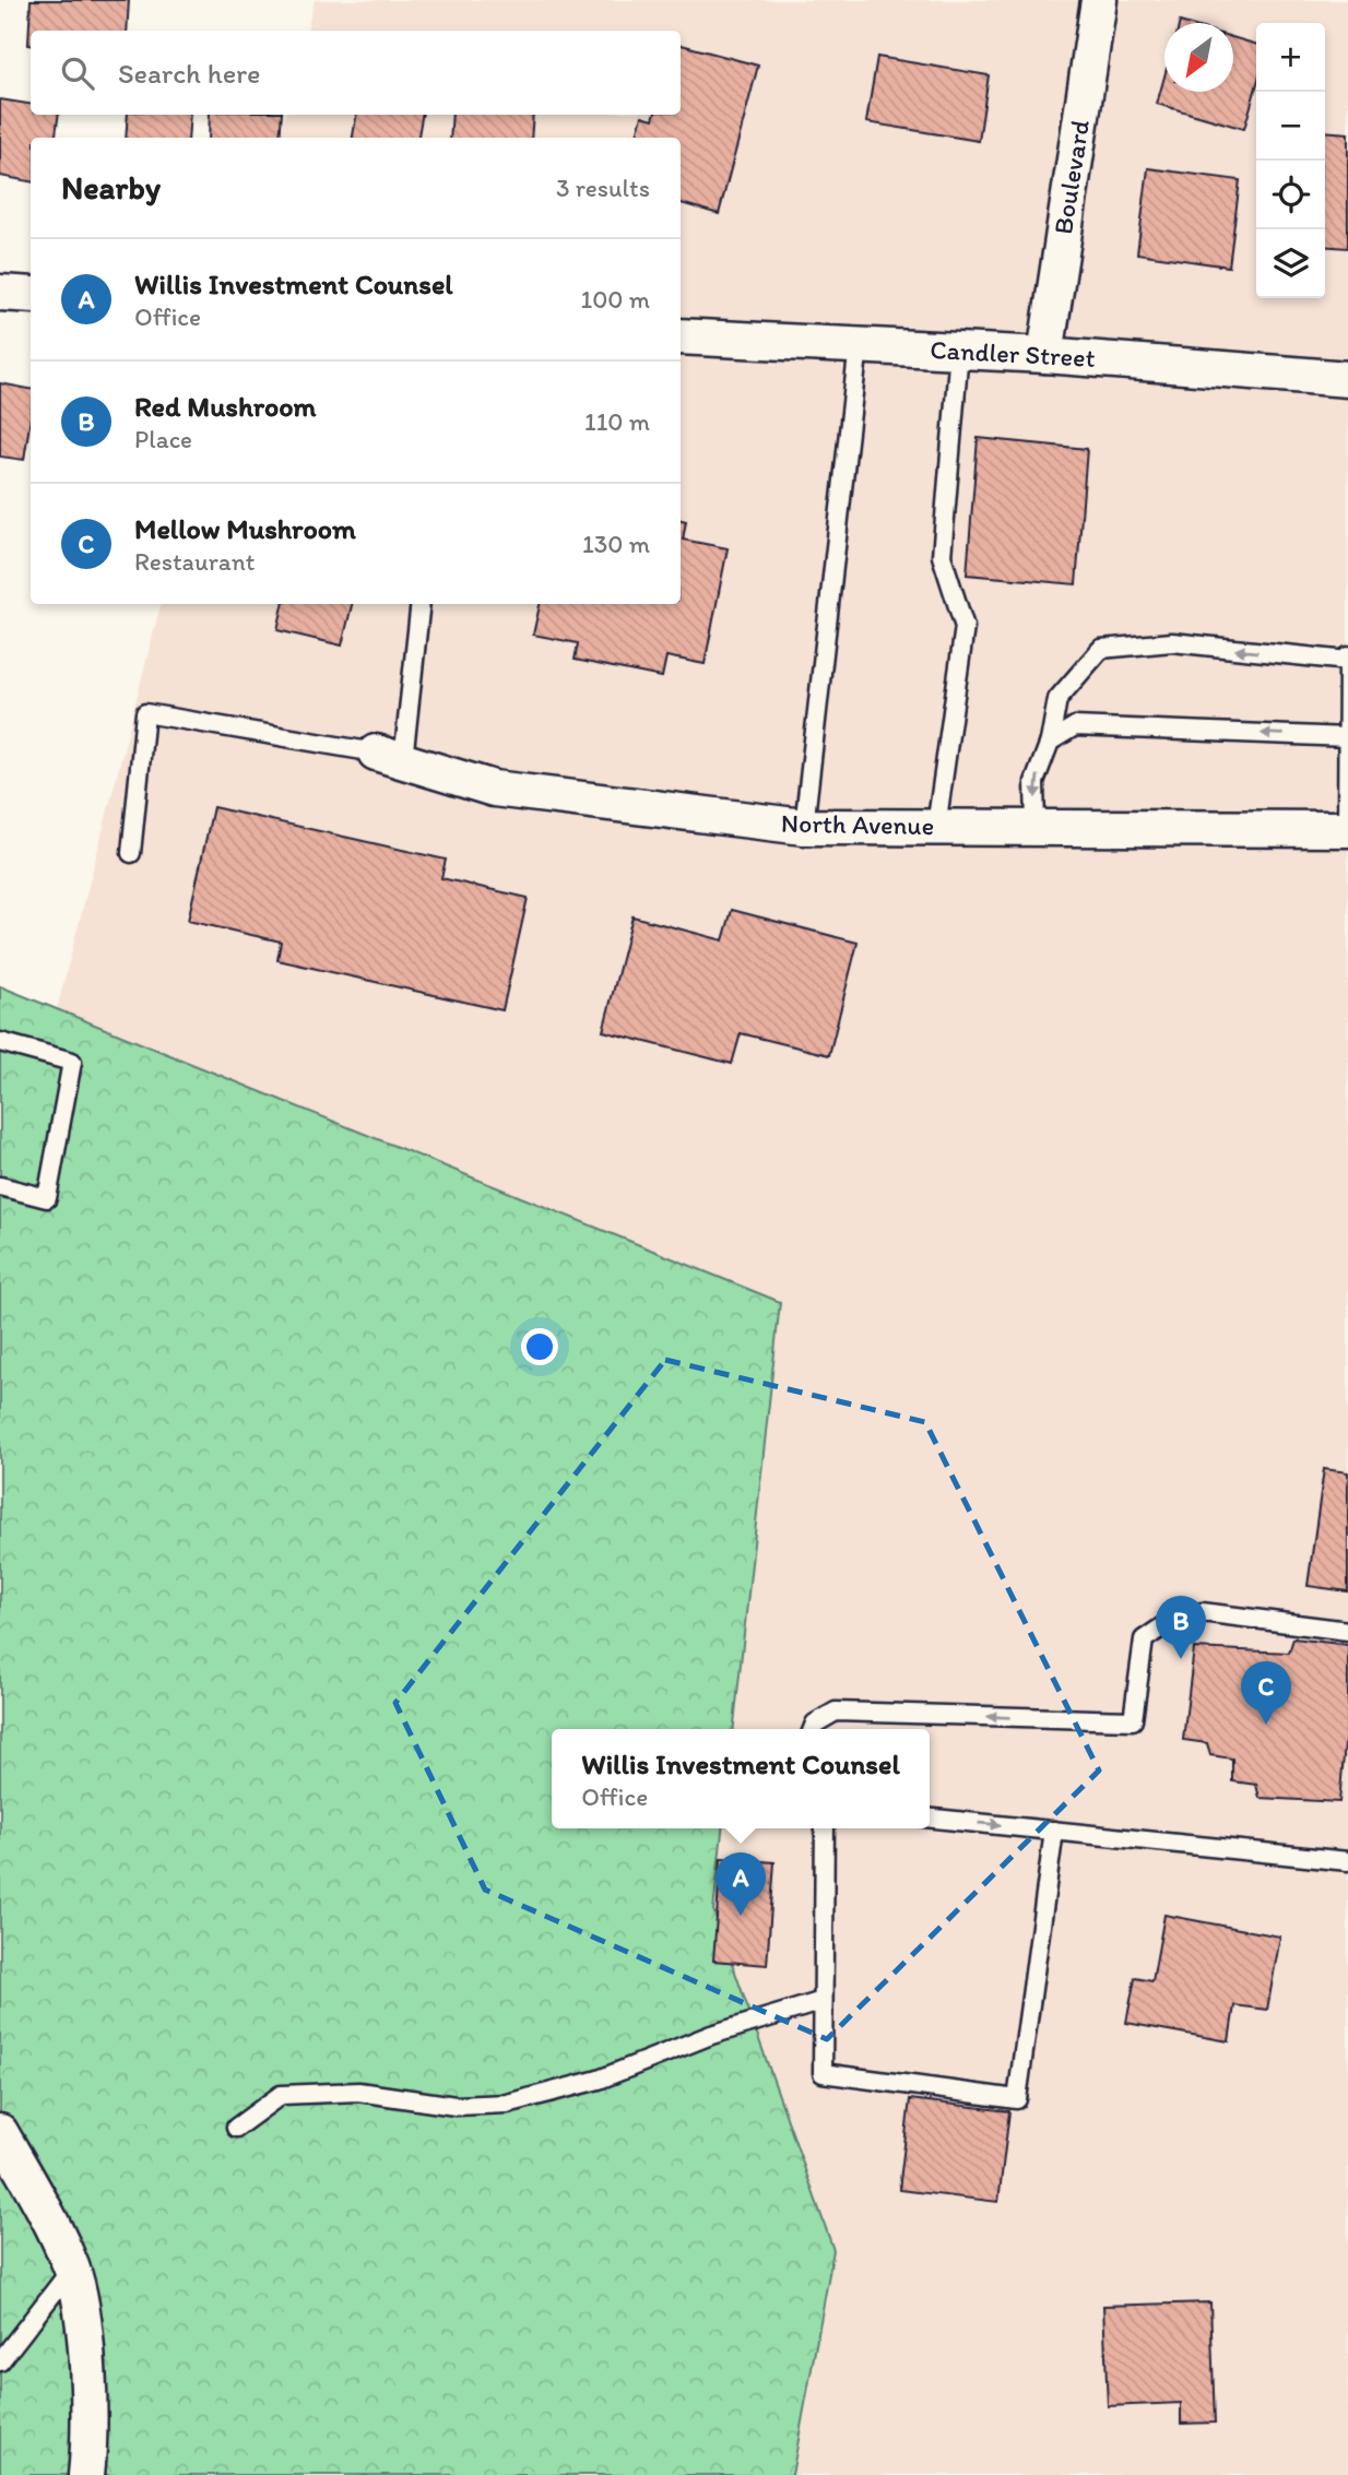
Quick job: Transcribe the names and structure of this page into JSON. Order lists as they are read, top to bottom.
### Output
{
  "streets": {
    "street": ["Boulevard", "Candler Street", "North Avenue"]
  },
  "crossings": [
    ["Boulevard", "Candler Street"]
  ],
  "north": "bottom left",
  "page": {
    "map_buttons": ["+", "−"],
    "search": "Search here",
    "heading": ["Nearby", "3 results"],
    "list": [
      {
        "mark": "A",
        "name": "Willis Investment Counsel",
        "note": "Office",
        "value": "100 m"
      },
      {
        "mark": "B",
        "name": "Red Mushroom",
        "note": "Place",
        "value": "110 m"
      },
      {
        "mark": "C",
        "name": "Mellow Mushroom",
        "note": "Restaurant",
        "value": "130 m"
      }
    ],
    "pins": ["B", "C", "A"],
    "popup": ["Willis Investment Counsel", "Office"]
  }
}
